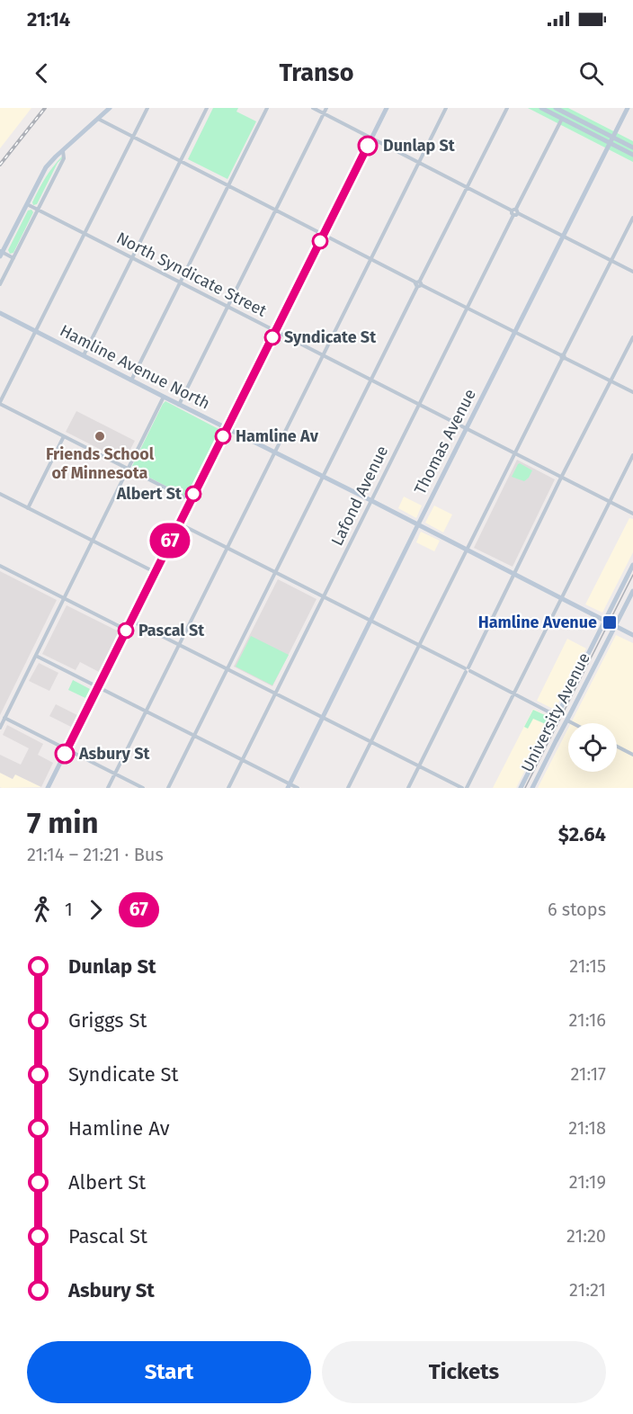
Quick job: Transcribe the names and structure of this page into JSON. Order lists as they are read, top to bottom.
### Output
{
  "streets": {
    "street": [
      "North Syndicate Street",
      "Hamline Avenue North",
      "Thomas Avenue",
      "Lafond Avenue",
      "University Avenue"
    ]
  },
  "crossings": [
    ["North Syndicate Street", "Thomas Avenue"],
    ["North Syndicate Street", "Lafond Avenue"],
    ["Hamline Avenue North", "Thomas Avenue"],
    ["Hamline Avenue North", "Lafond Avenue"],
    ["Hamline Avenue North", "University Avenue"]
  ],
  "places": {
    "other": [
      "Dunlap St",
      "Syndicate St",
      "Friends School of Minnesota",
      "Hamline Av",
      "Albert St",
      "Pascal St",
      "Asbury St"
    ],
    "transit": ["Hamline Avenue"]
  },
  "lines": ["bus line 67"],
  "page": {
    "status": "21:14",
    "header": "Transo",
    "on_map": "67",
    "heading": ["7 min", "21:14 – 21:21 · Bus", "$2.64"],
    "legs": ["1", "67", "6 stops"],
    "list": [
      {
        "name": "Dunlap St",
        "value": "21:15"
      },
      {
        "name": "Griggs St",
        "value": "21:16"
      },
      {
        "name": "Syndicate St",
        "value": "21:17"
      },
      {
        "name": "Hamline Av",
        "value": "21:18"
      },
      {
        "name": "Albert St",
        "value": "21:19"
      },
      {
        "name": "Pascal St",
        "value": "21:20"
      },
      {
        "name": "Asbury St",
        "value": "21:21"
      }
    ],
    "buttons": ["Start", "Tickets"]
  }
}
